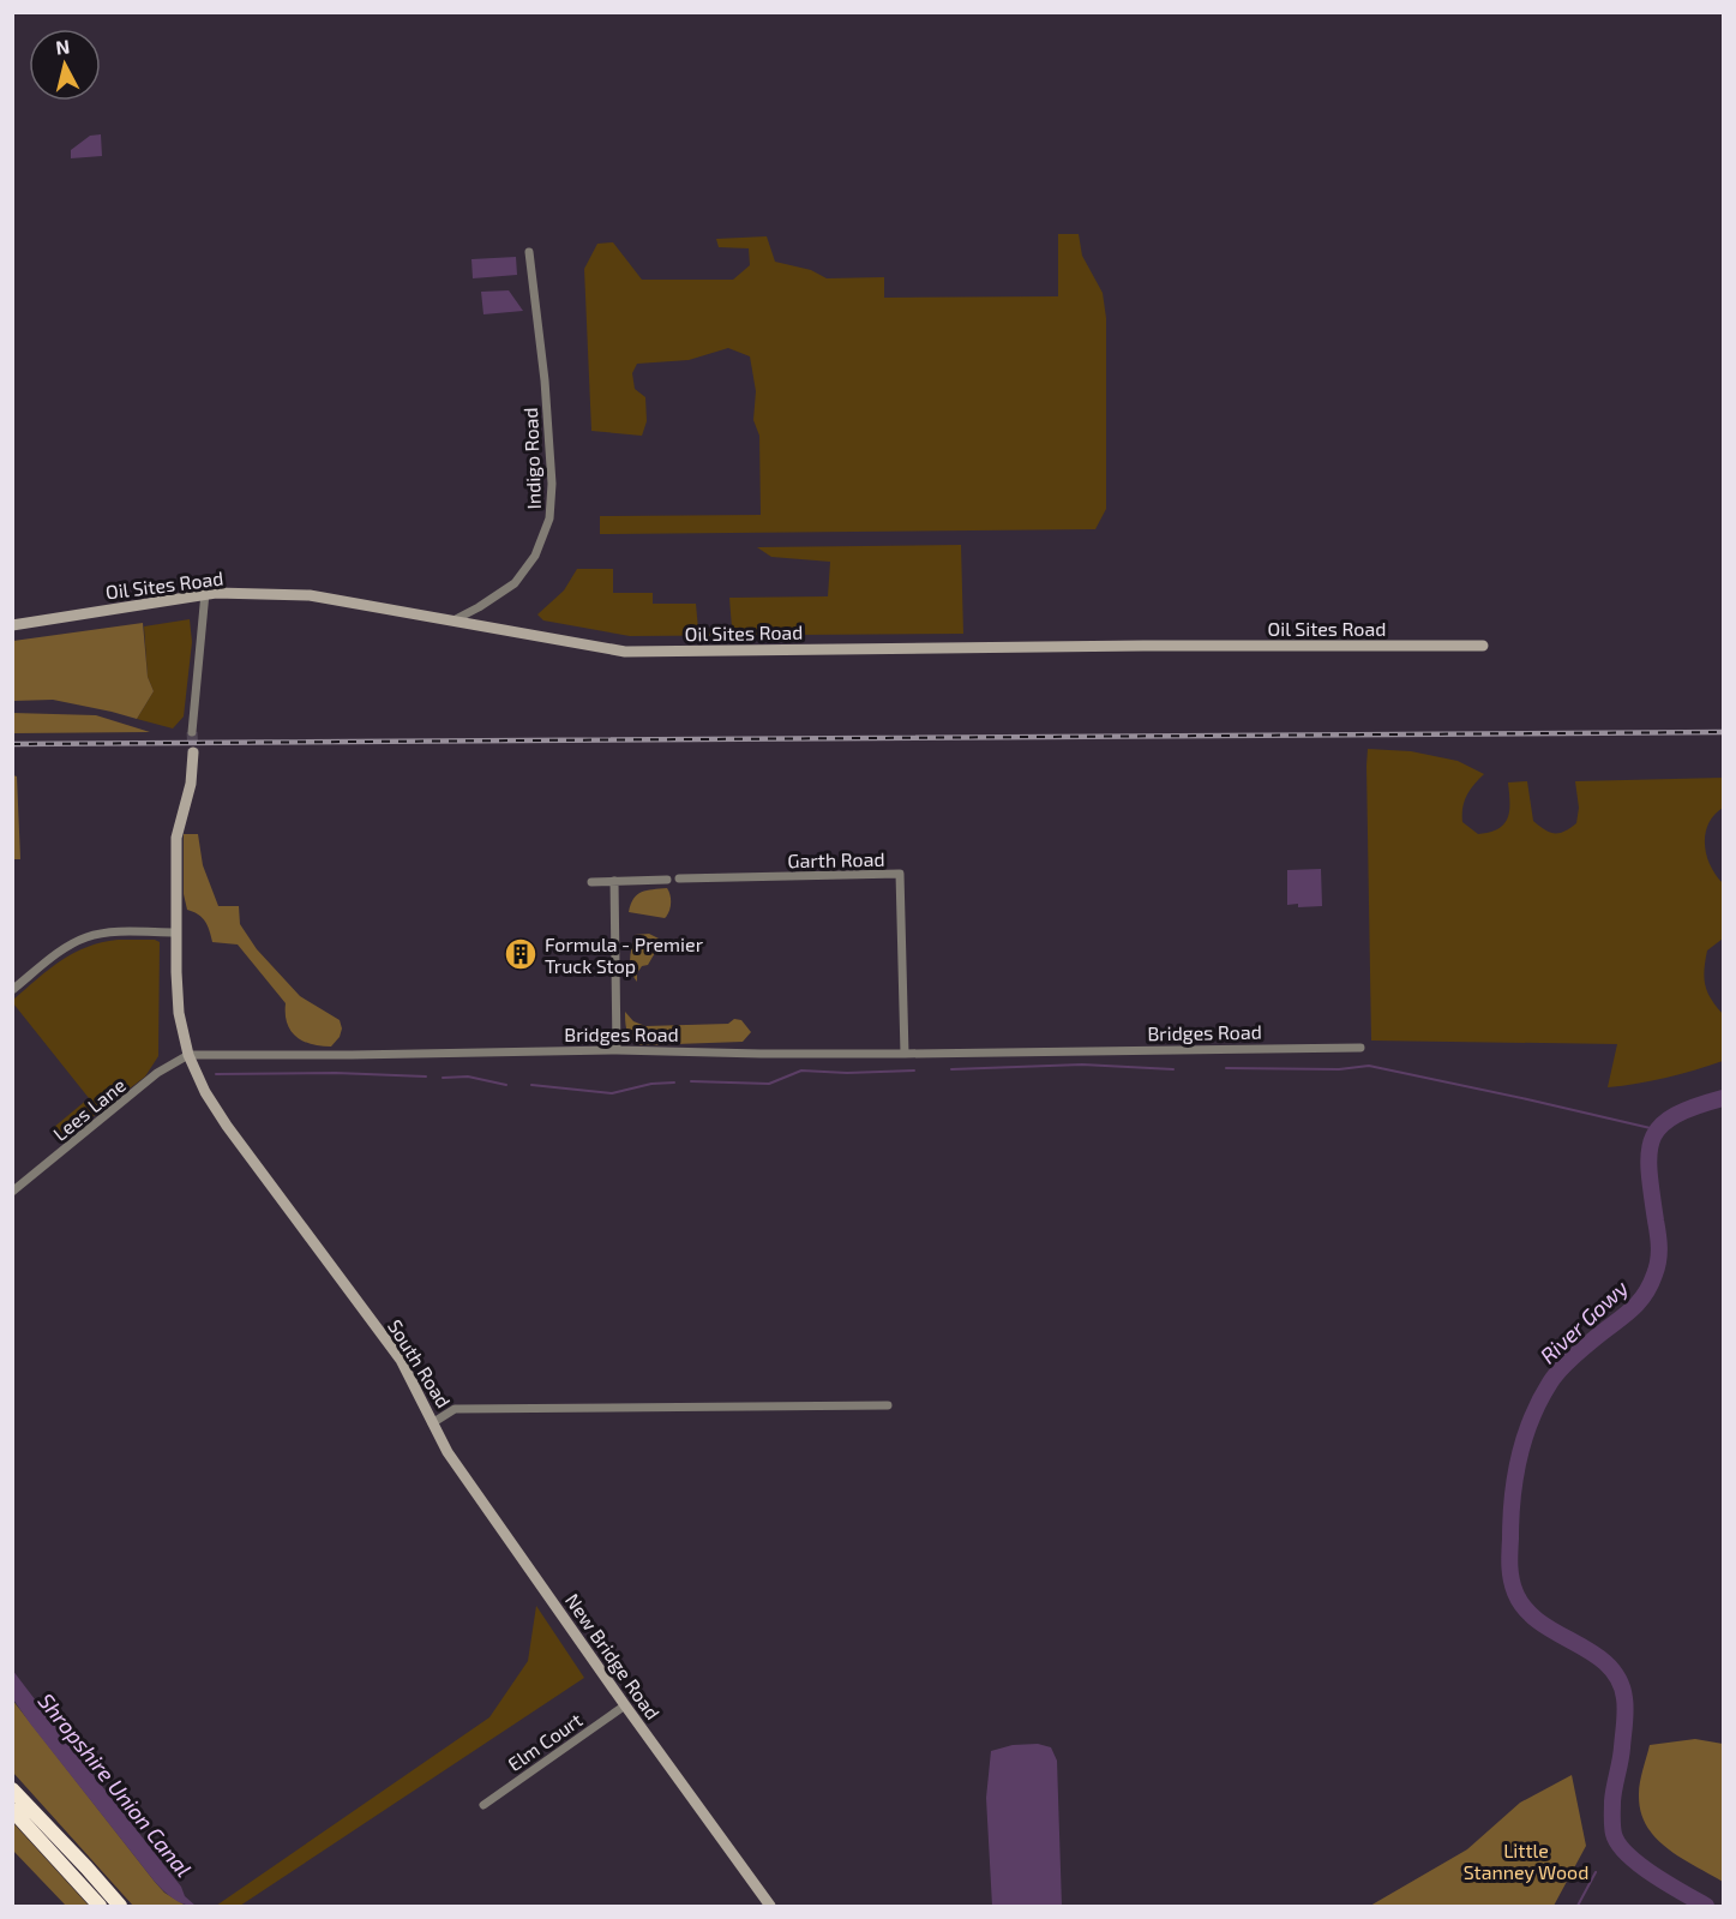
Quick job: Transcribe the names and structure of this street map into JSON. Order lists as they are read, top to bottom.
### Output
{
  "streets": {
    "street": [
      "Indigo Road",
      "Oil Sites Road",
      "Garth Road",
      "Bridges Road",
      "Lees Lane",
      "South Road",
      "New Bridge Road",
      "Elm Court"
    ]
  },
  "crossings": [
    ["Indigo Road", "Oil Sites Road"],
    ["Garth Road", "Bridges Road"],
    ["Bridges Road", "Lees Lane"],
    ["Bridges Road", "South Road"],
    ["Lees Lane", "South Road"],
    ["South Road", "New Bridge Road"],
    ["New Bridge Road", "Elm Court"]
  ],
  "water": ["River Gowy", "Shropshire Union Canal"],
  "parks": ["Little Stanney Wood"],
  "places": {
    "building": ["Formula - Premier Truck Stop"]
  },
  "north": "top"
}
